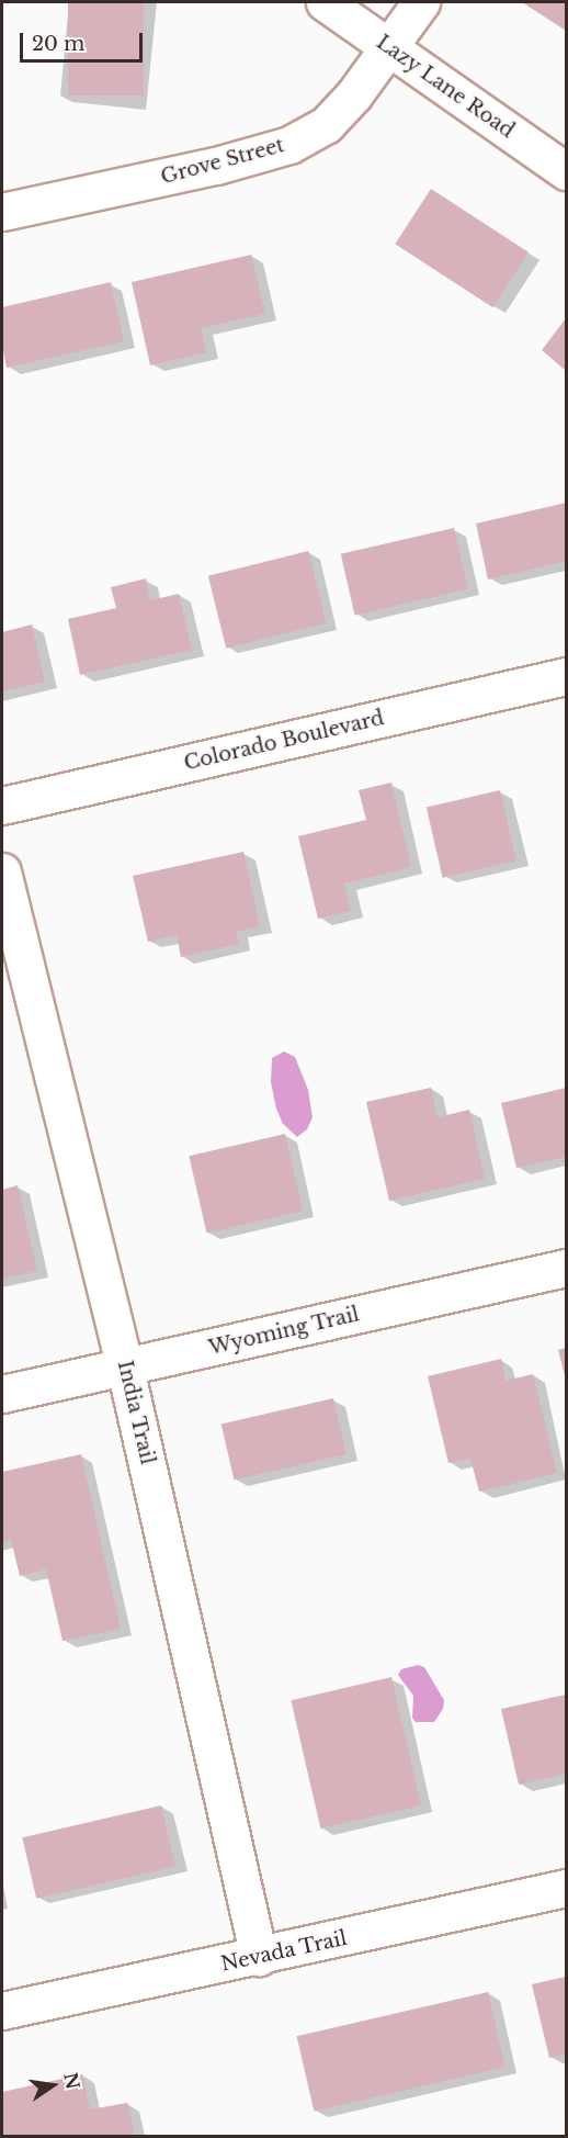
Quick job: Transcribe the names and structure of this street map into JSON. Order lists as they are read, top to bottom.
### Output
{
  "streets": {
    "street": [
      "Lazy Lane Road",
      "Grove Street",
      "Colorado Boulevard",
      "Wyoming Trail",
      "India Trail",
      "Nevada Trail"
    ]
  },
  "crossings": [
    ["Lazy Lane Road", "Grove Street"],
    ["Wyoming Trail", "India Trail"],
    ["India Trail", "Nevada Trail"]
  ],
  "scale_bar": "20 m",
  "north": "right"
}
